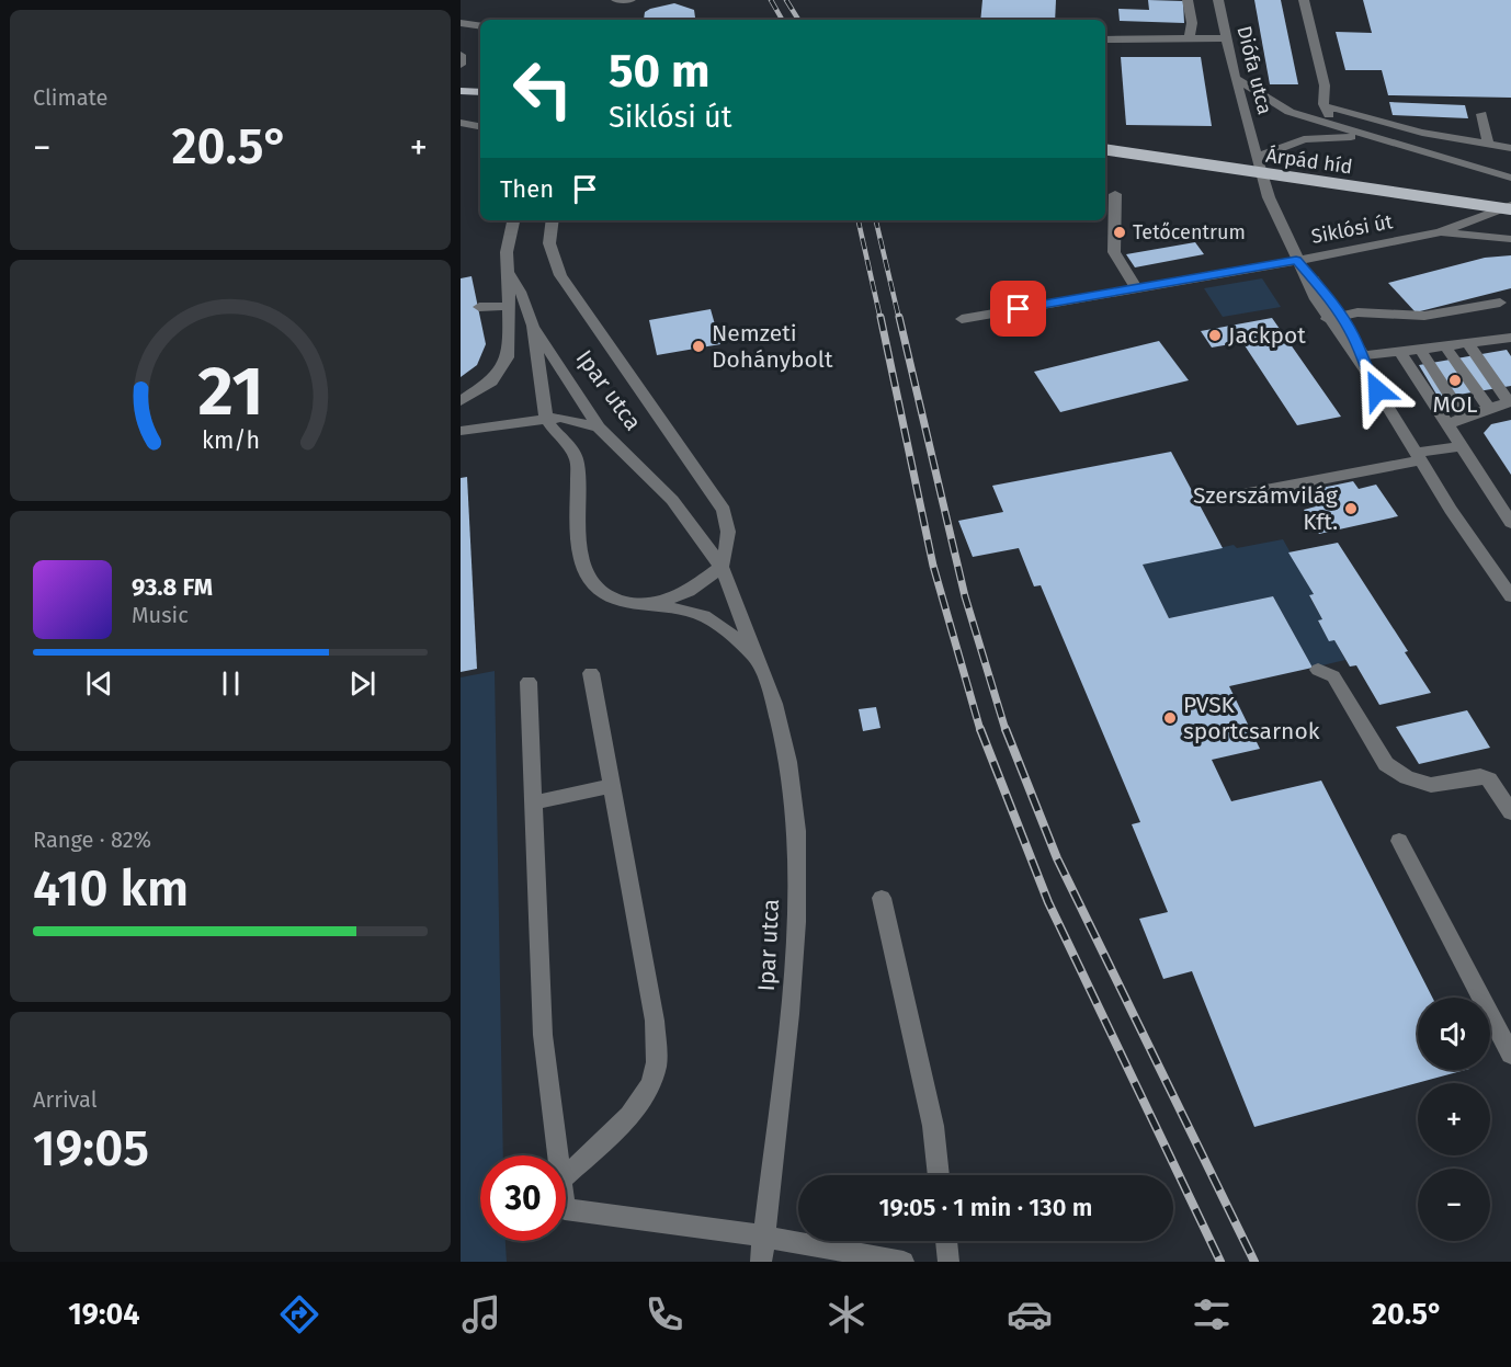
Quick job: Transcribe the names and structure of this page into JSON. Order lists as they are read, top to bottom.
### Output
{
  "streets": {
    "main road": ["Árpád híd"],
    "street": ["Diófa utca", "Siklósi út", "Ipar utca"]
  },
  "crossings": [
    ["Diófa utca", "Siklósi út"],
    ["Árpád híd", "Siklósi út"]
  ],
  "places": [
    "Tetőcentrum",
    "Jackpot",
    "Nemzeti Dohánybolt",
    "MOL",
    "Szerszámvilág Kft.",
    "PVSK sportcsarnok"
  ],
  "page": {
    "tile": [
      "Climate",
      ["Range · 82%", "410 km"],
      ["Arrival", "19:05"]
    ],
    "turn": ["50 m", "Siklósi út"],
    "heat": ["−", "20.5°", "+"],
    "then": "Then",
    "song": ["93.8 FM", "Music"],
    "map_buttons": ["+", "−"],
    "limit": "30",
    "trip": "19:05 · 1 min · 130 m",
    "tabs": ["19:04", "20.5°"],
    "gauge": ["21", "km/h"]
  }
}
